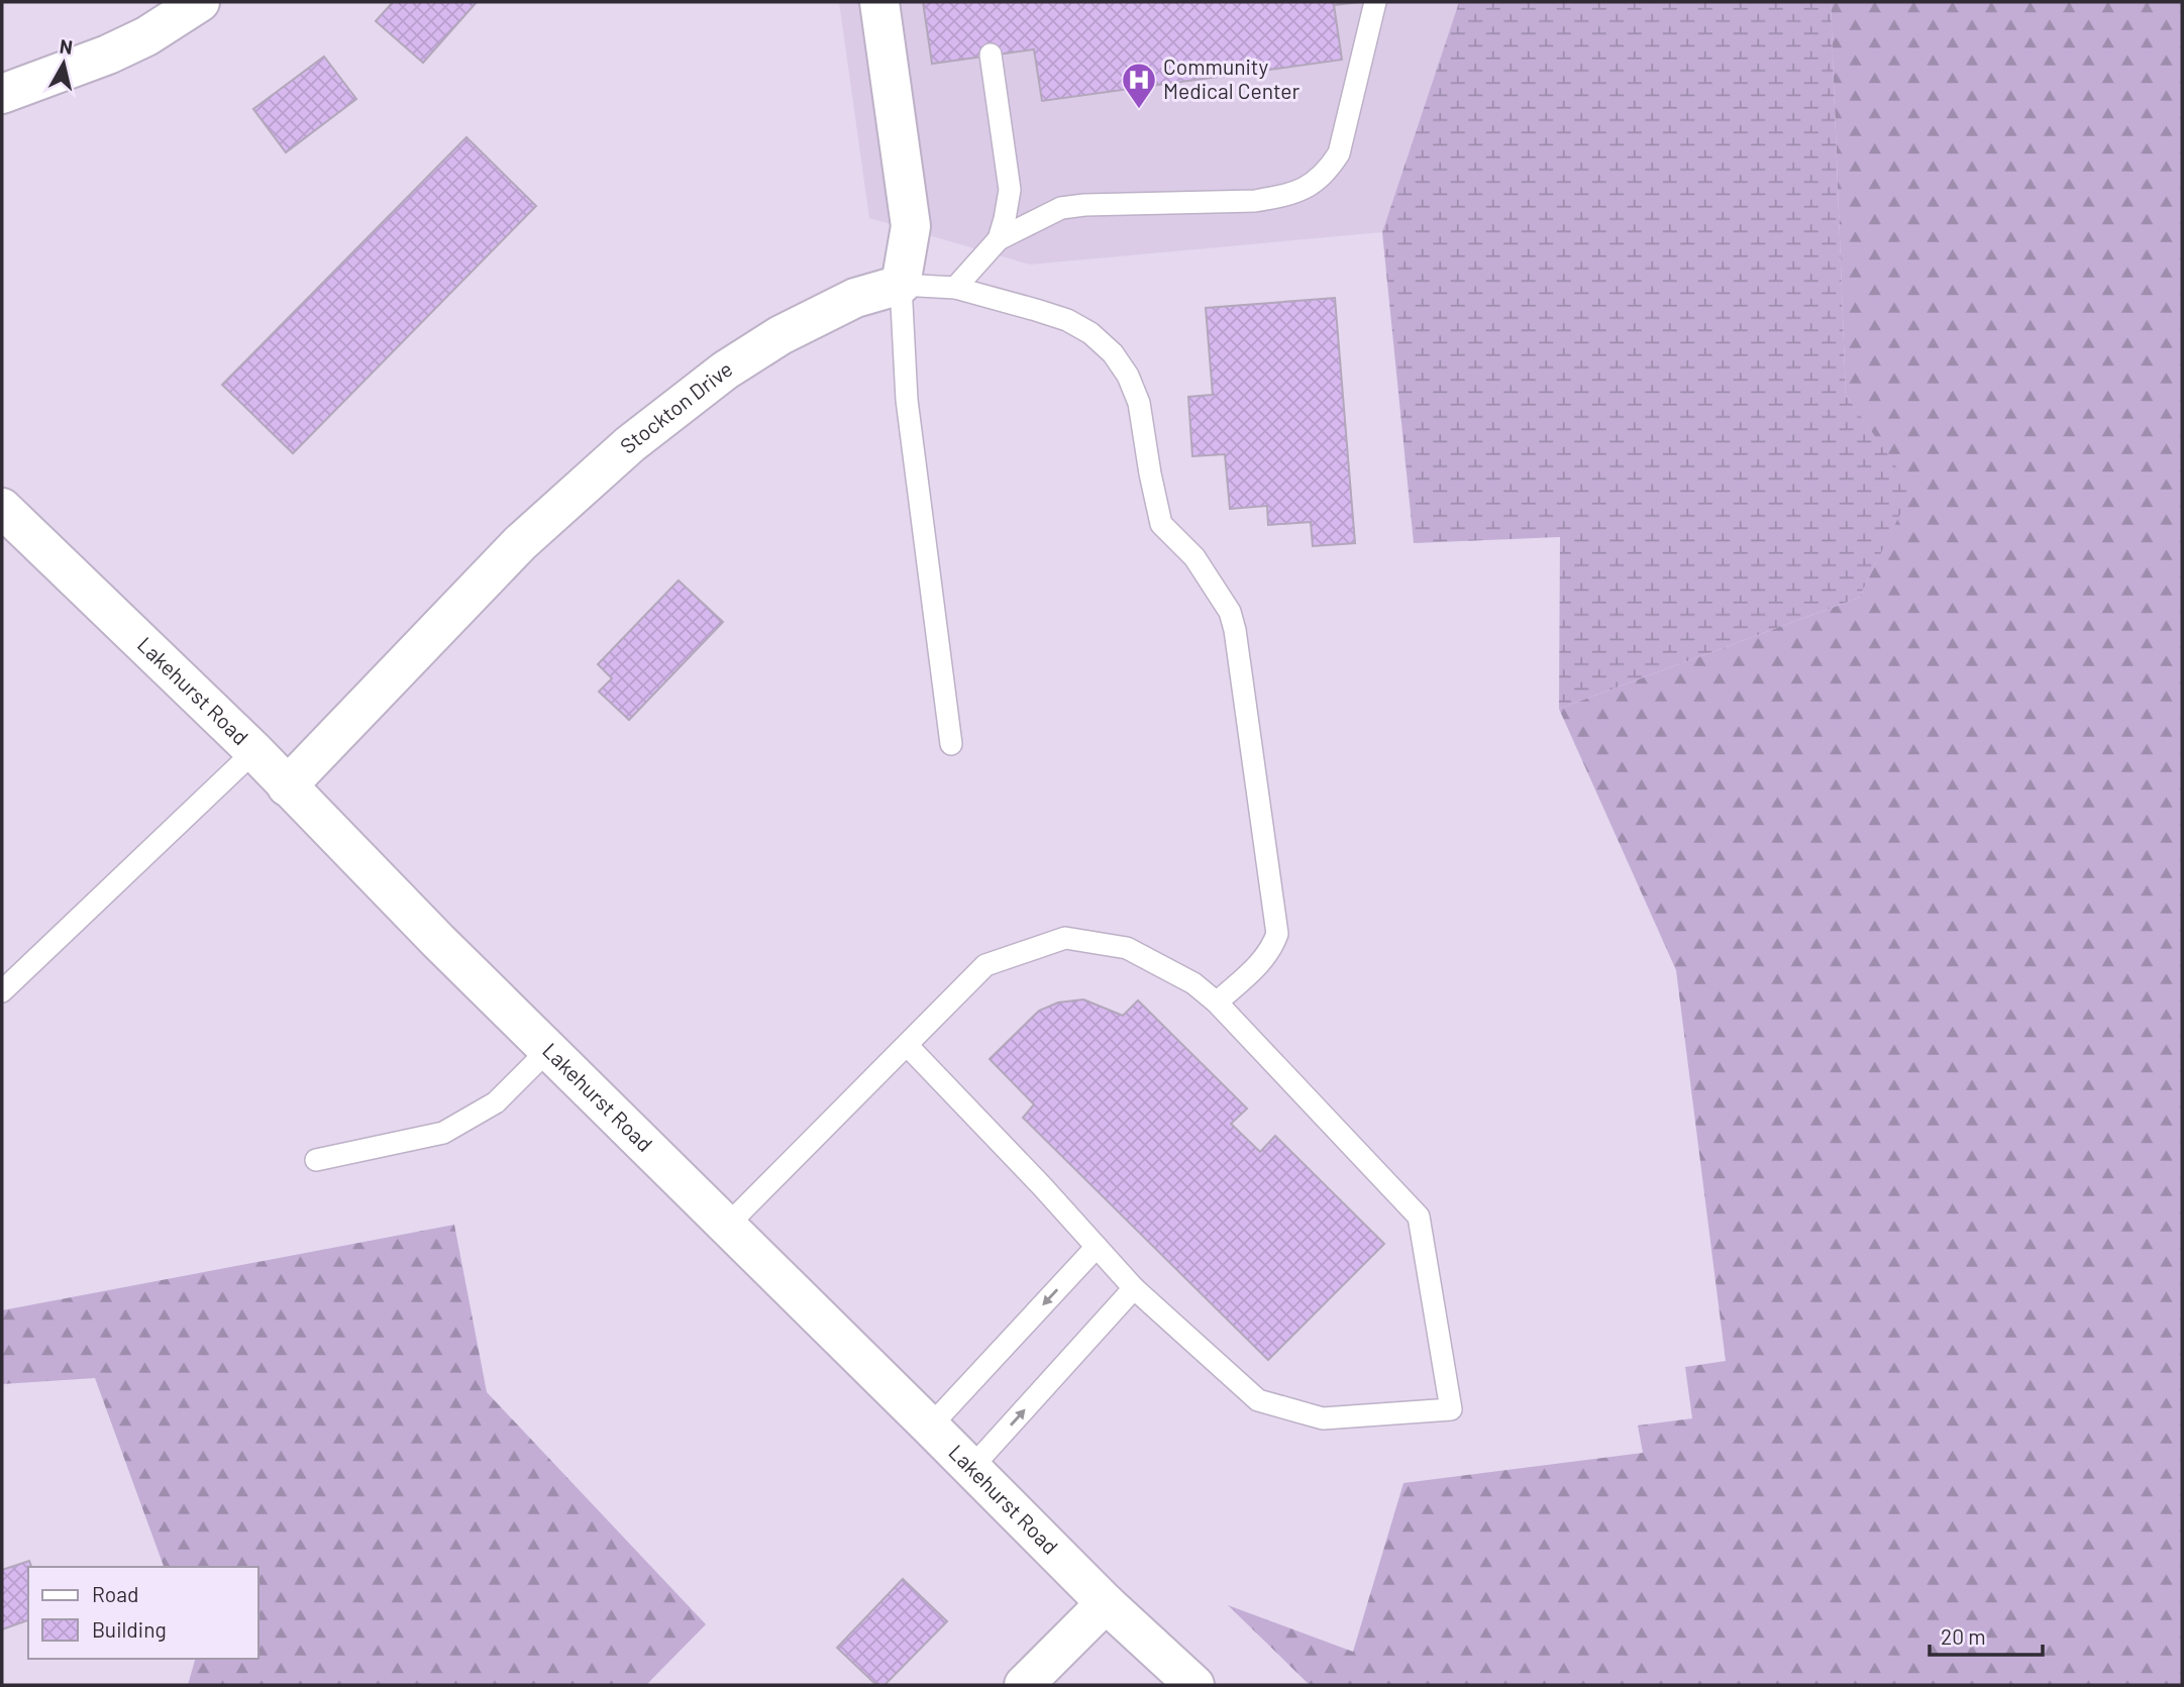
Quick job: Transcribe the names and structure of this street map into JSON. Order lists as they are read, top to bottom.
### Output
{
  "streets": {
    "main road": ["Stockton Drive", "Lakehurst Road"]
  },
  "crossings": [
    ["Stockton Drive", "Lakehurst Road"]
  ],
  "places": {
    "hospital": ["Community Medical Center"]
  },
  "legend": ["Road", "Building"],
  "scale_bar": "20 m",
  "north": "top"
}
